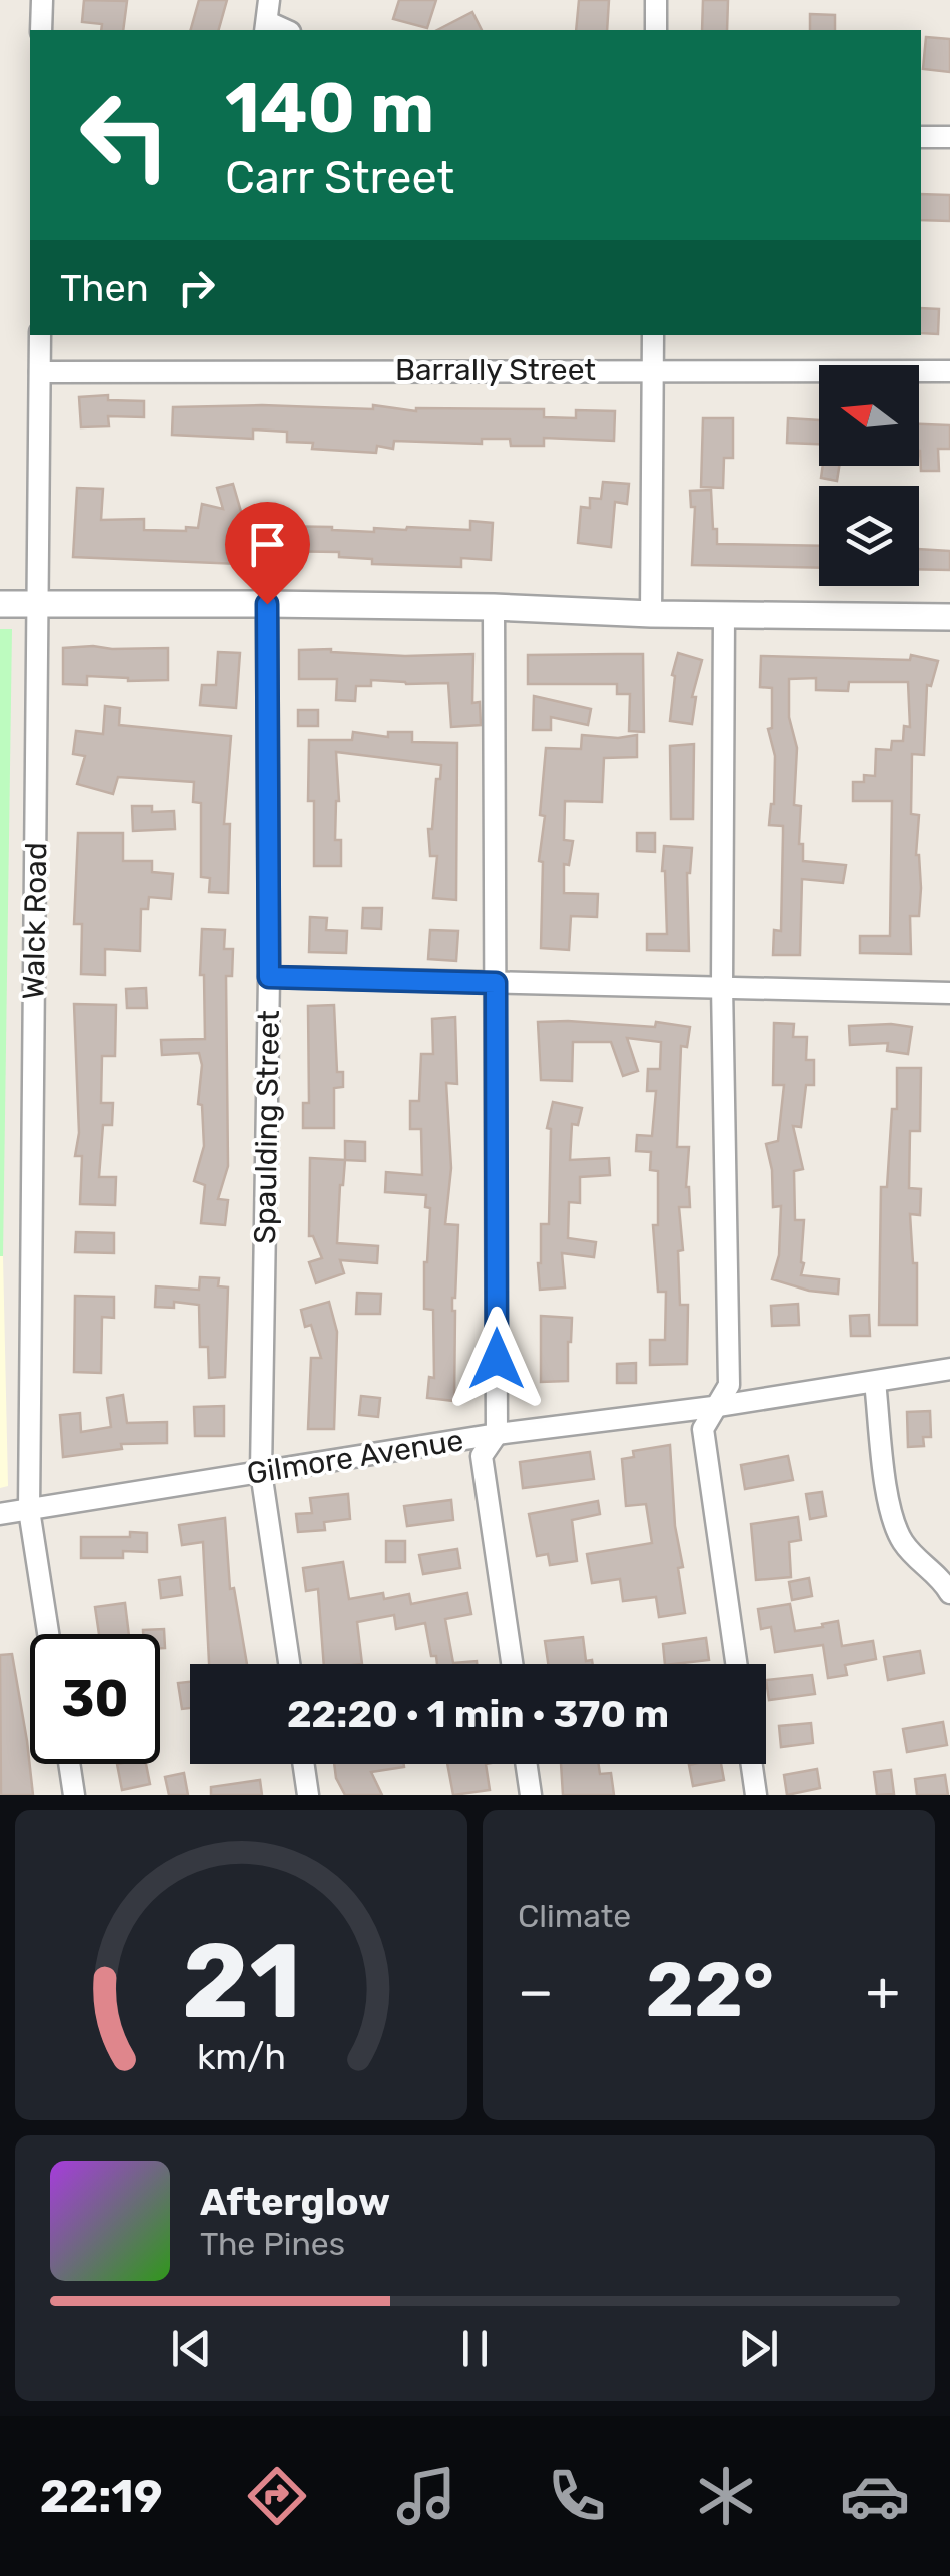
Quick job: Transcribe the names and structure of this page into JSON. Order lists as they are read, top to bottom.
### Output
{
  "streets": {
    "street": [
      "Barrally Street",
      "Walck Road",
      "Spaulding Street",
      "Gilmore Avenue"
    ]
  },
  "crossings": [
    ["Barrally Street", "Walck Road"],
    ["Walck Road", "Gilmore Avenue"],
    ["Spaulding Street", "Gilmore Avenue"]
  ],
  "north": "left",
  "page": {
    "turn": ["140 m", "Carr Street"],
    "then": "Then",
    "limit": "30",
    "trip": "22:20 · 1 min · 370 m",
    "tile": "Climate",
    "heat": ["−", "22°", "+"],
    "song": ["Afterglow", "The Pines"],
    "tabs": "22:19",
    "gauge": ["21", "km/h"]
  }
}
